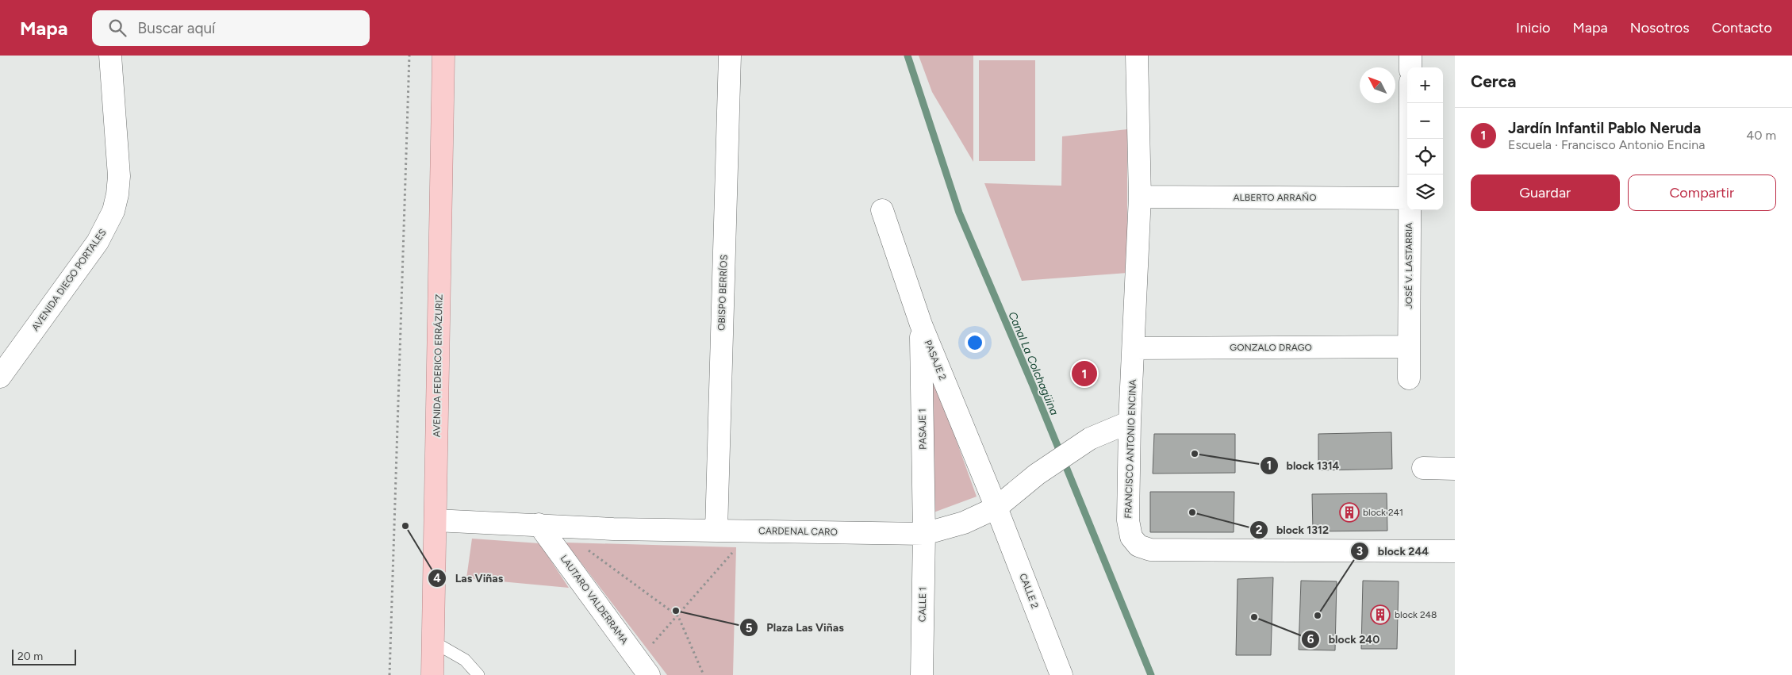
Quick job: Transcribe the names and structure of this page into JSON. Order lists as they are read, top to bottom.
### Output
{
  "streets": {
    "main road": ["AVENIDA FEDERICO ERRÁZURIZ"],
    "street": [
      "ALBERTO ARRAÑO",
      "JOSÉ V. LASTARRIA",
      "AVENIDA DIEGO PORTALES",
      "OBISPO BERRÍOS",
      "GONZALO DRAGO",
      "PASAJE 2",
      "PASAJE 1",
      "FRANCISCO ANTONIO ENCINA",
      "CARDENAL CARO",
      "CALLE 2",
      "LAUTARO VALDERRAMA",
      "CALLE 1"
    ]
  },
  "crossings": [
    ["ALBERTO ARRAÑO", "FRANCISCO ANTONIO ENCINA"],
    ["JOSÉ V. LASTARRIA", "GONZALO DRAGO"],
    ["OBISPO BERRÍOS", "CARDENAL CARO"],
    ["GONZALO DRAGO", "FRANCISCO ANTONIO ENCINA"],
    ["PASAJE 2", "PASAJE 1"],
    ["PASAJE 2", "CARDENAL CARO"],
    ["PASAJE 2", "CALLE 2"],
    ["AVENIDA FEDERICO ERRÁZURIZ", "CARDENAL CARO"],
    ["PASAJE 1", "CARDENAL CARO"],
    ["PASAJE 1", "CALLE 1"],
    ["FRANCISCO ANTONIO ENCINA", "CARDENAL CARO"],
    ["CARDENAL CARO", "CALLE 2"],
    ["CARDENAL CARO", "LAUTARO VALDERRAMA"],
    ["CARDENAL CARO", "CALLE 1"]
  ],
  "water": ["Canal La Colchagüina"],
  "places": {
    "other": [
      "block 1314",
      "block 1312",
      "Las Viñas",
      "Plaza Las Viñas",
      "block 244",
      "block 240"
    ],
    "building": ["block 241", "block 248"]
  },
  "scale_bar": "20 m",
  "north": "top left",
  "page": {
    "header": "Mapa",
    "search": "Buscar aquí",
    "nav": [
      "Inicio",
      "Mapa",
      "Nosotros",
      "Contacto"
    ],
    "heading": "Cerca",
    "map_buttons": ["+", "−"],
    "list": [
      {
        "mark": "1",
        "name": "Jardín Infantil Pablo Neruda",
        "note": "Escuela · Francisco Antonio Encina",
        "value": "40 m"
      }
    ],
    "buttons": ["Guardar", "Compartir"],
    "pins": "1",
    "scale": "20 m"
  }
}
